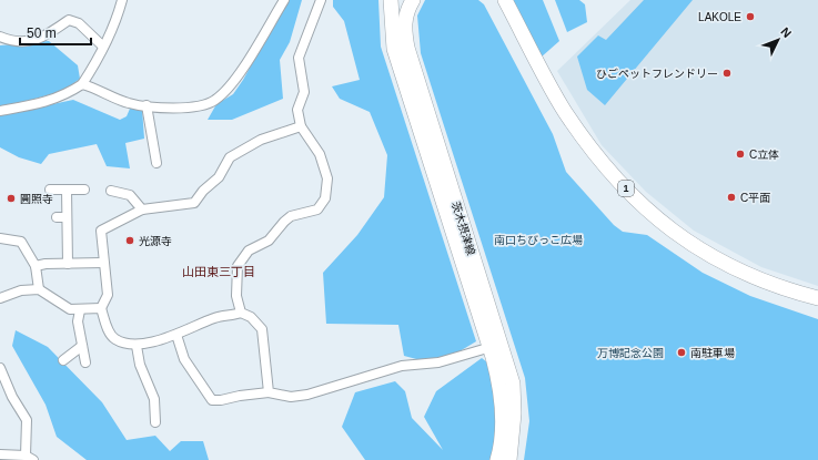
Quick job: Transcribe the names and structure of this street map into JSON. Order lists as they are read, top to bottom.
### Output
{
  "streets": {
    "main road": ["1", "茨木摂津線"]
  },
  "districts": ["山田東三丁目"],
  "parks": ["南口ちびっこ広場", "万博記念公園"],
  "places": [
    "LAKOLE",
    "ひごペットフレンドリー",
    "C立体",
    "C平面",
    "圓照寺",
    "光源寺",
    "南駐車場"
  ],
  "scale_bar": "50 m",
  "north": "top right"
}
